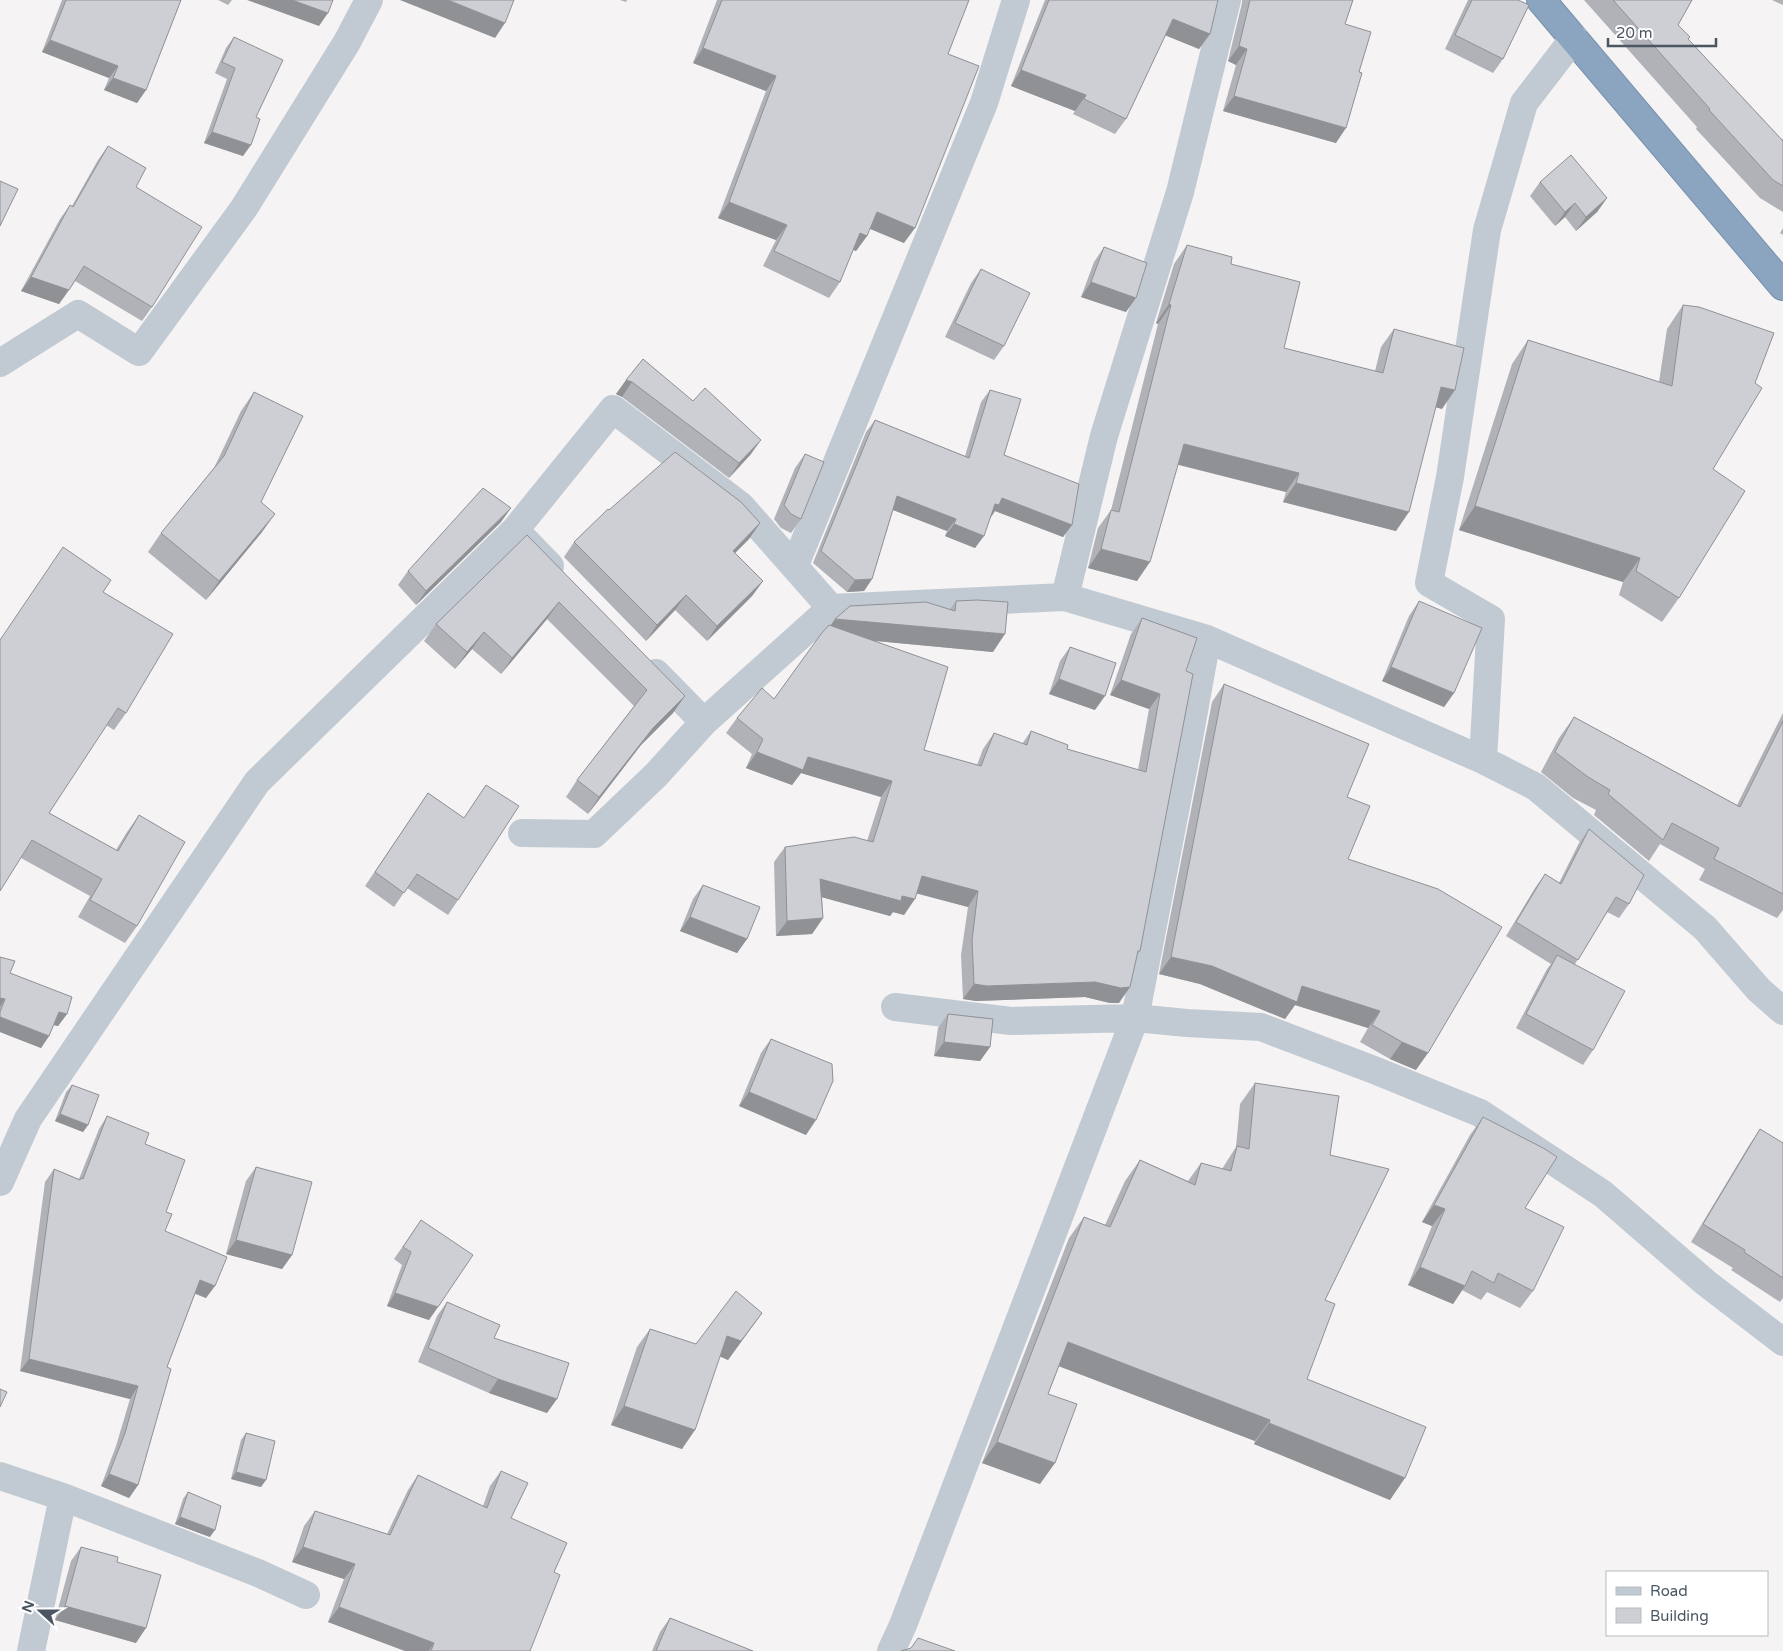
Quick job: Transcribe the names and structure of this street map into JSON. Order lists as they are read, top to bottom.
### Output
{
  "legend": ["Road", "Building"],
  "scale_bar": "20 m",
  "north": "left"
}
